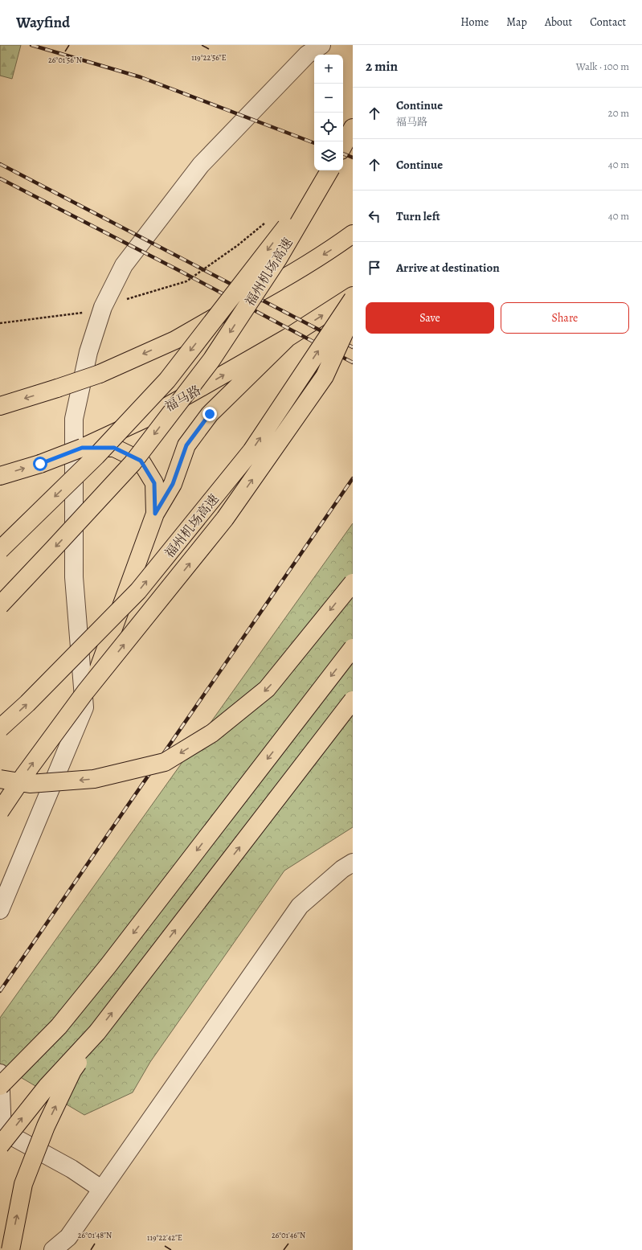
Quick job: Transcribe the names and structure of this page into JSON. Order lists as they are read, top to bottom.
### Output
{
  "streets": {
    "main road": ["福州机场高速", "福马路"]
  },
  "page": {
    "header": "Wayfind",
    "nav": [
      "Home",
      "Map",
      "About",
      "Contact"
    ],
    "heading": ["2 min", "Walk · 100 m"],
    "map_buttons": ["+", "−"],
    "list": [
      ["Continue", "福马路", "20 m"],
      ["Continue", "40 m"],
      ["Turn left", "40 m"],
      "Arrive at destination"
    ],
    "buttons": ["Save", "Share"]
  },
  "coordinates": [
    "119°22'56\"E",
    "26°01'56\"N",
    "26°01'48\"N",
    "26°01'46\"N",
    "119°22'42\"E"
  ]
}
